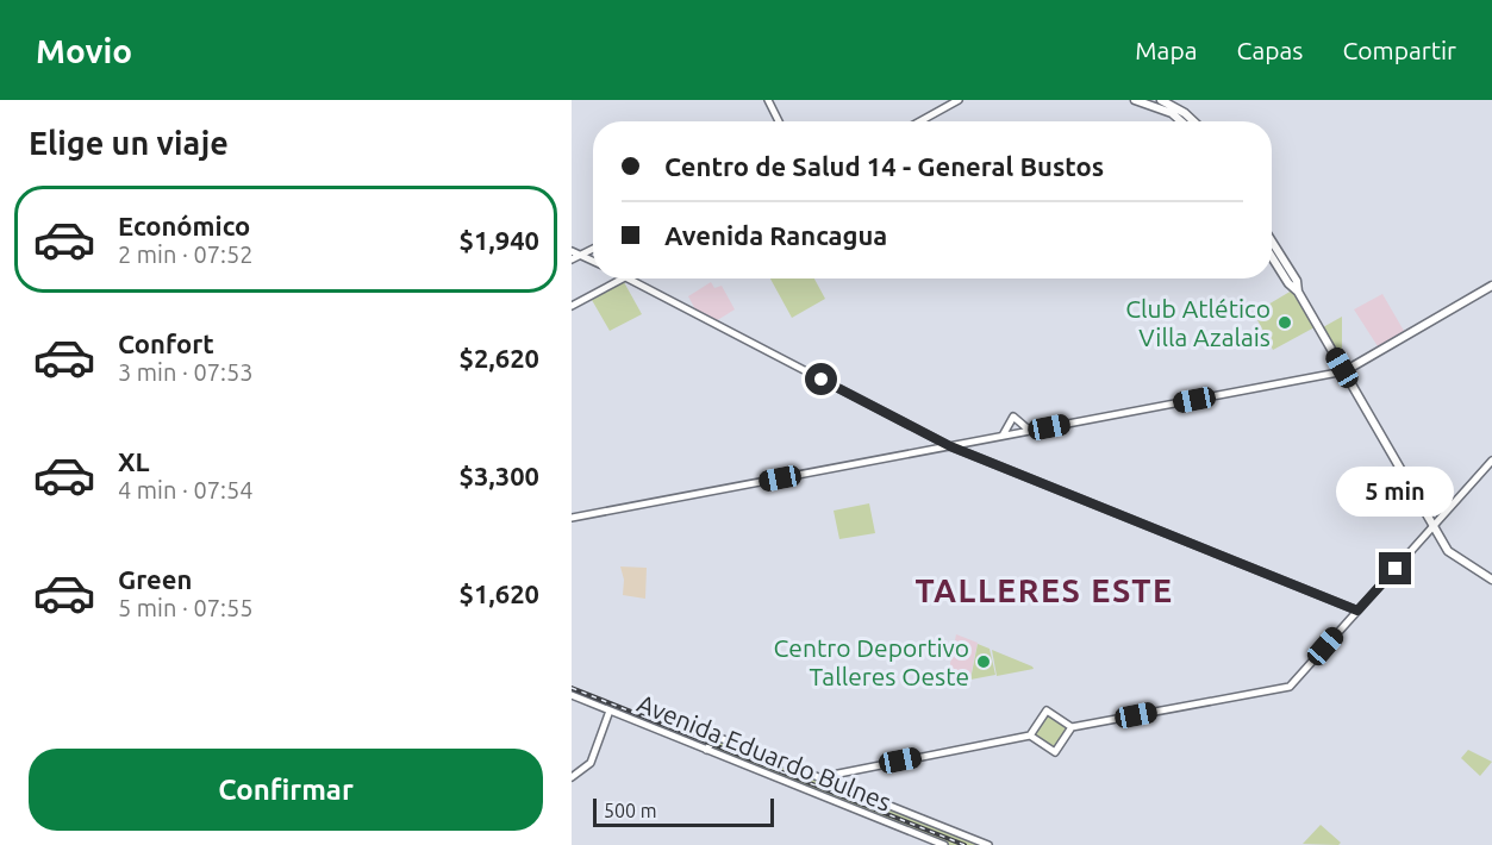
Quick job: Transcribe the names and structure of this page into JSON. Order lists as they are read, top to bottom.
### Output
{
  "streets": {
    "main road": ["Avenida Eduardo Bulnes"]
  },
  "districts": ["TALLERES ESTE"],
  "places": ["Club Atlético Villa Azalais", "Centro Deportivo Talleres Oeste"],
  "scale_bar": "500 m",
  "page": {
    "header": "Movio",
    "nav": ["Mapa", "Capas", "Compartir"],
    "heading": "Elige un viaje",
    "banner": ["Centro de Salud 14 - General Bustos", "Avenida Rancagua"],
    "list": [
      {
        "name": "Económico",
        "note": "2 min · 07:52",
        "value": "$1,940"
      },
      {
        "name": "Confort",
        "note": "3 min · 07:53",
        "value": "$2,620"
      },
      {
        "name": "XL",
        "note": "4 min · 07:54",
        "value": "$3,300"
      },
      {
        "name": "Green",
        "note": "5 min · 07:55",
        "value": "$1,620"
      }
    ],
    "bubble": "5 min",
    "buttons": "Confirmar",
    "scale": "500 m"
  }
}
